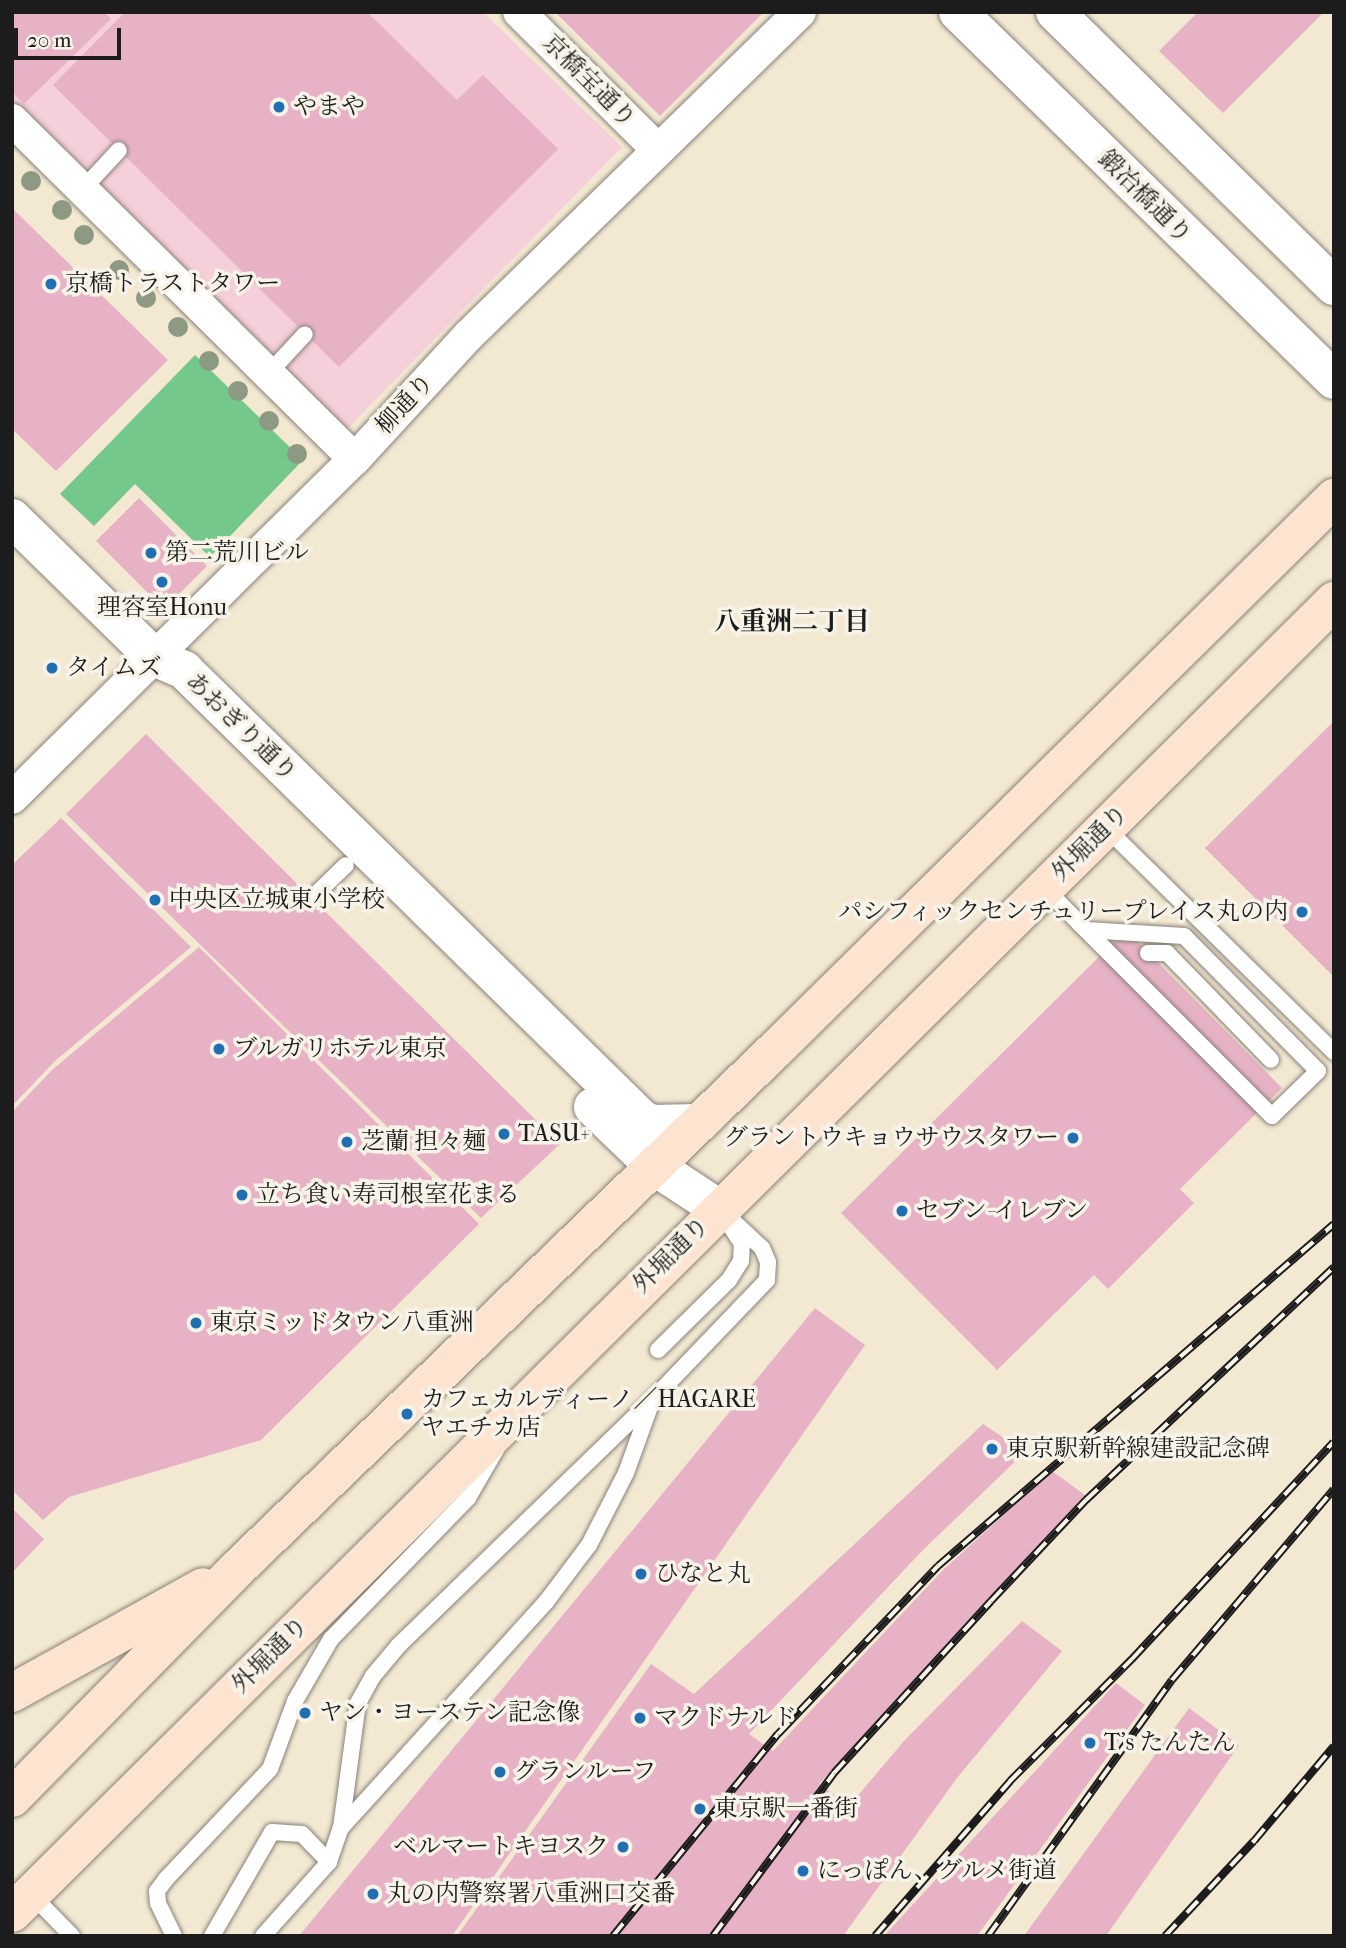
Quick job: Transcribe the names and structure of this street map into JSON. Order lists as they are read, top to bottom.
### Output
{
  "streets": {
    "main road": ["外堀通り"],
    "street": [
      "京橋宝通り",
      "鍛冶橋通り",
      "柳通り",
      "あおぎり通り"
    ]
  },
  "crossings": [
    ["京橋宝通り", "柳通り"],
    ["柳通り", "あおぎり通り"],
    ["あおぎり通り", "外堀通り"]
  ],
  "districts": ["八重洲二丁目"],
  "places": [
    "やまや",
    "京橋トラストタワー",
    "第二荒川ビル",
    "理容室Honu",
    "タイムズ",
    "中央区立城東小学校",
    "パシフィックセンチュリープレイス丸の内",
    "ブルガリホテル東京",
    "TASU+",
    "グラントウキョウサウスタワー",
    "芝蘭 担々麺",
    "立ち食い寿司根室花まる",
    "セブン-イレブン",
    "東京ミッドタウン八重洲",
    "カフェカルディーノ／HAGARE ヤエチカ店",
    "東京駅新幹線建設記念碑",
    "ひなと丸",
    "ヤン・ヨーステン記念像",
    "マクドナルド",
    "T's たんたん",
    "グランルーフ",
    "東京駅一番街",
    "ベルマートキヨスク",
    "にっぽん、グルメ街道",
    "丸の内警察署八重洲口交番"
  ],
  "scale_bar": "20 m"
}
